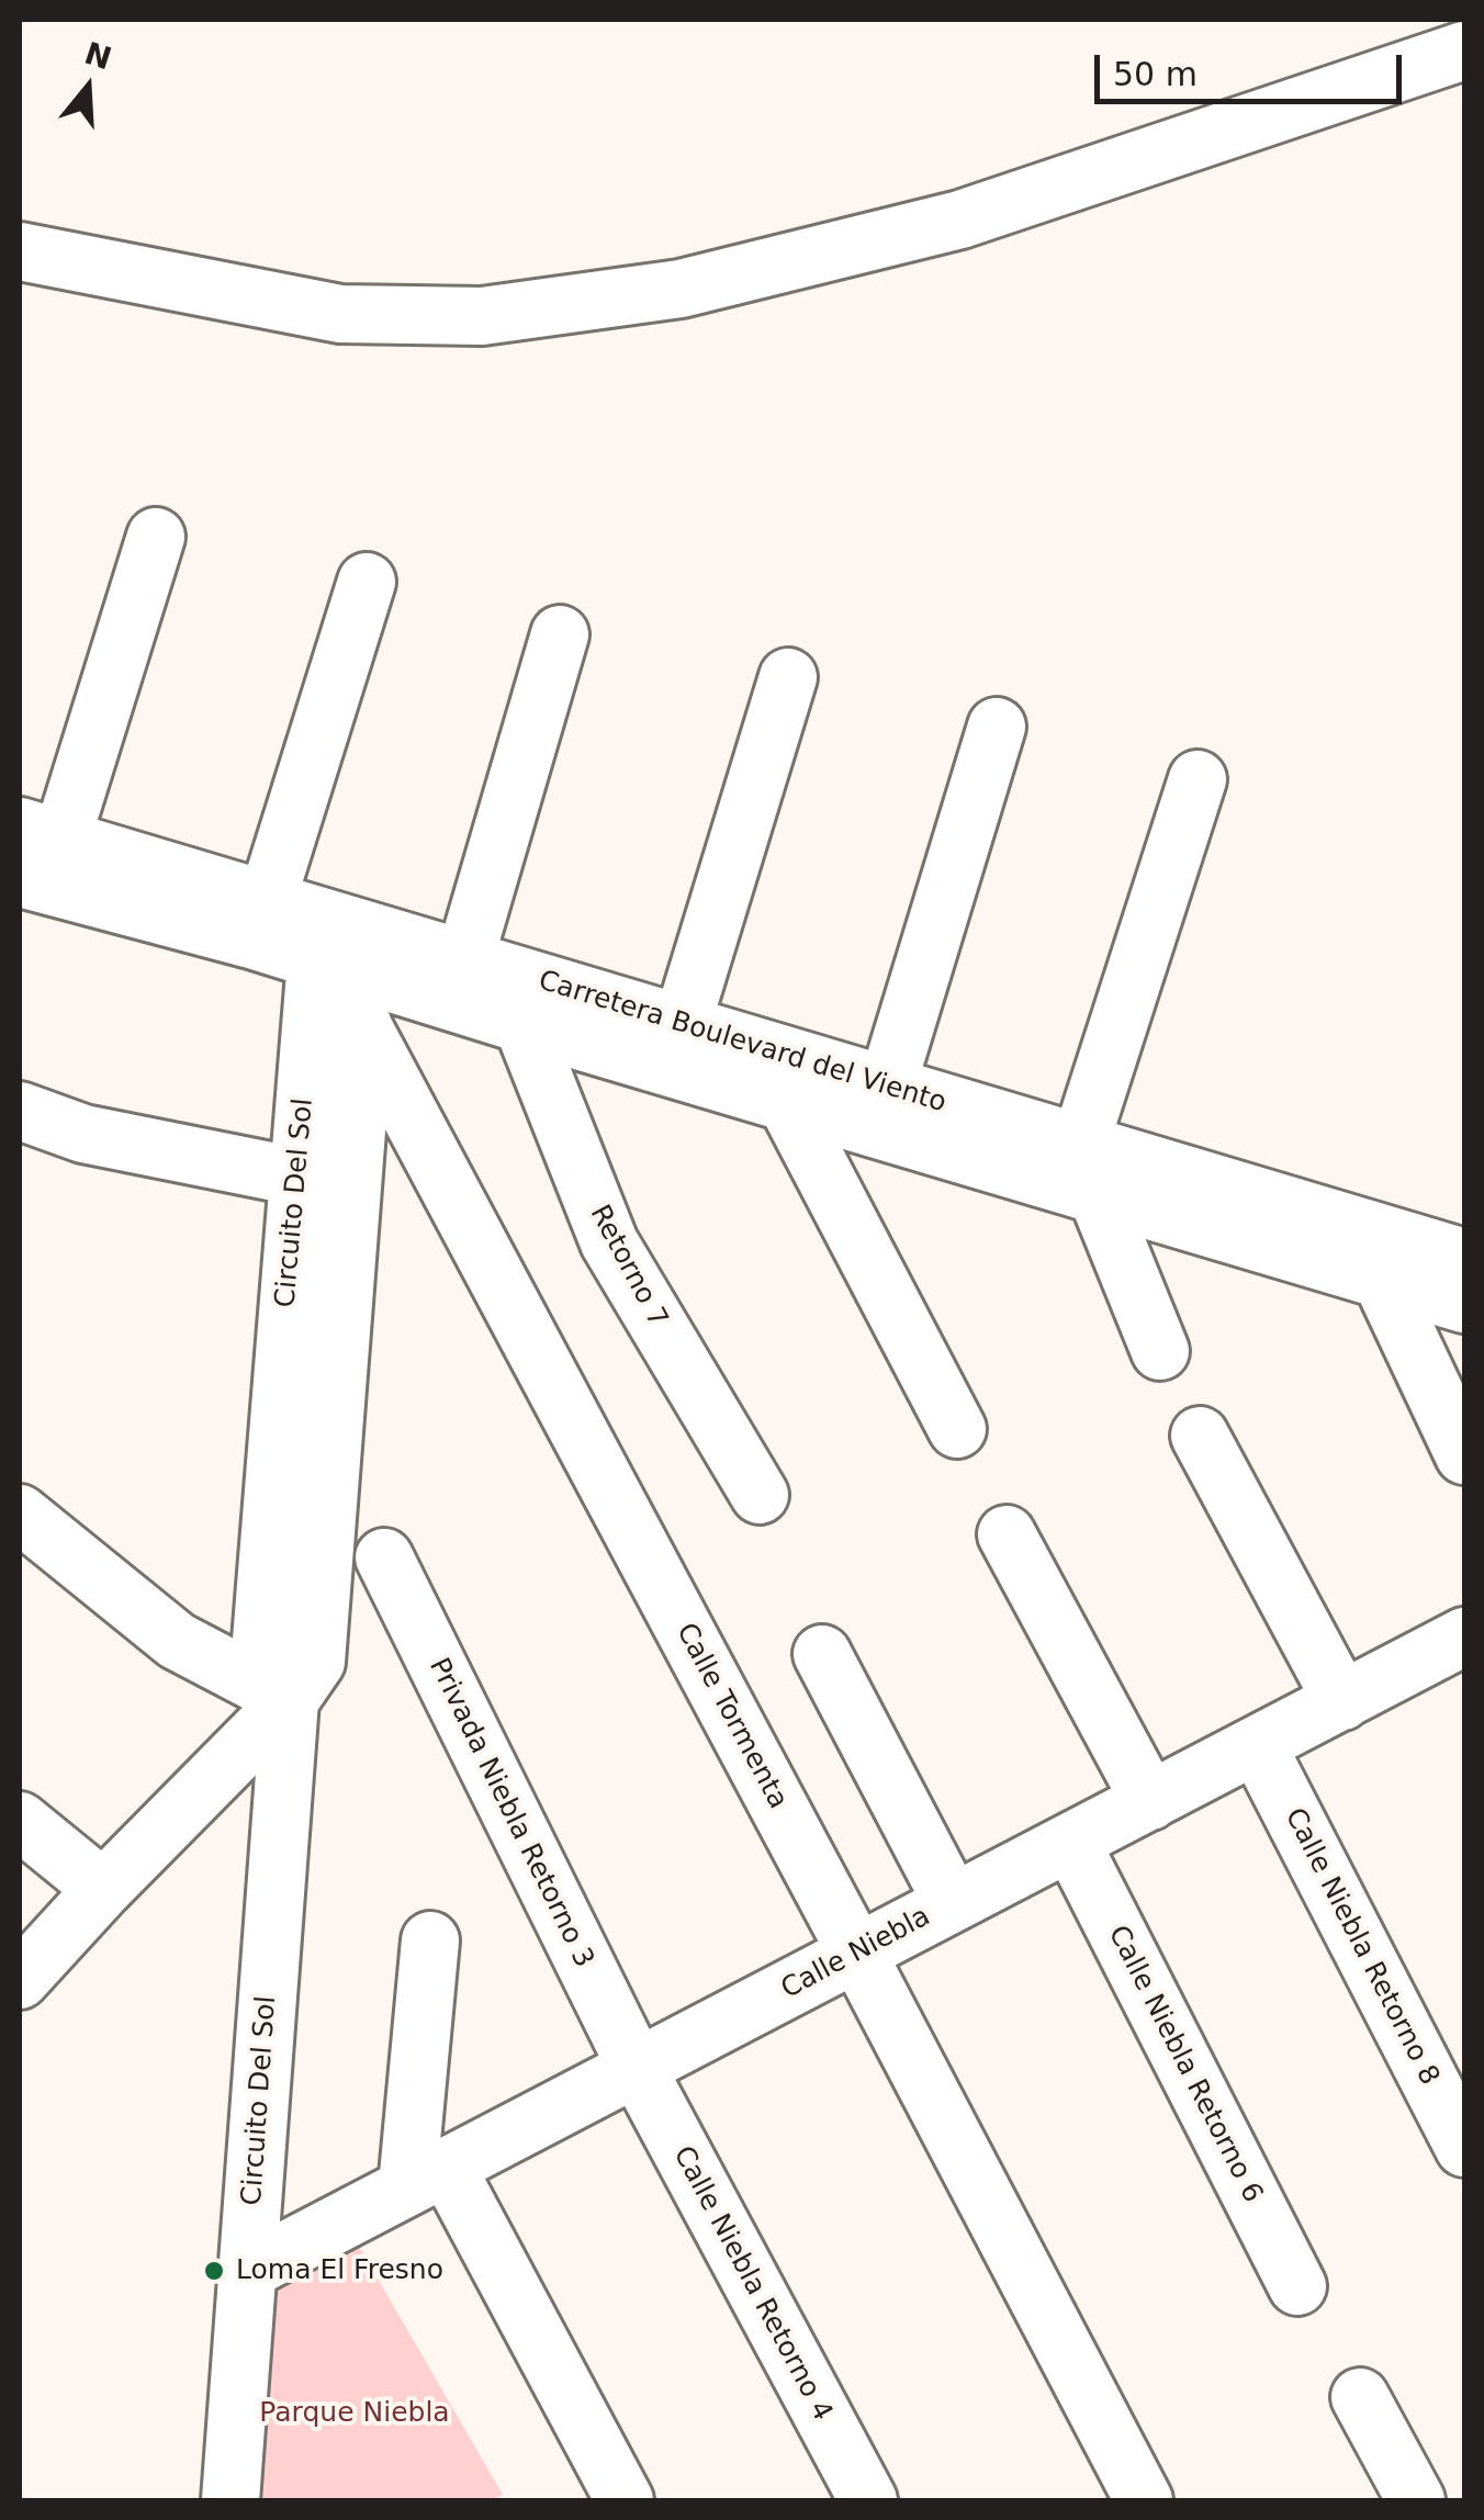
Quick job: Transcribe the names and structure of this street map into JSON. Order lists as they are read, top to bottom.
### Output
{
  "streets": {
    "street": [
      "Carretera Boulevard del Viento",
      "Circuito Del Sol",
      "Retorno 7",
      "Calle Tormenta",
      "Privada Niebla Retorno 3",
      "Calle Niebla Retorno 8",
      "Calle Niebla",
      "Calle Niebla Retorno 6",
      "Calle Niebla Retorno 4"
    ]
  },
  "crossings": [
    ["Carretera Boulevard del Viento", "Circuito Del Sol"],
    ["Carretera Boulevard del Viento", "Retorno 7"],
    ["Carretera Boulevard del Viento", "Calle Tormenta"],
    ["Circuito Del Sol", "Calle Tormenta"],
    ["Circuito Del Sol", "Calle Niebla"],
    ["Calle Tormenta", "Calle Niebla"],
    ["Privada Niebla Retorno 3", "Calle Niebla"],
    ["Privada Niebla Retorno 3", "Calle Niebla Retorno 4"],
    ["Calle Niebla Retorno 8", "Calle Niebla"],
    ["Calle Niebla", "Calle Niebla Retorno 6"],
    ["Calle Niebla", "Calle Niebla Retorno 4"]
  ],
  "parks": ["Parque Niebla"],
  "places": ["Loma El Fresno"],
  "scale_bar": "50 m",
  "north": "top"
}
